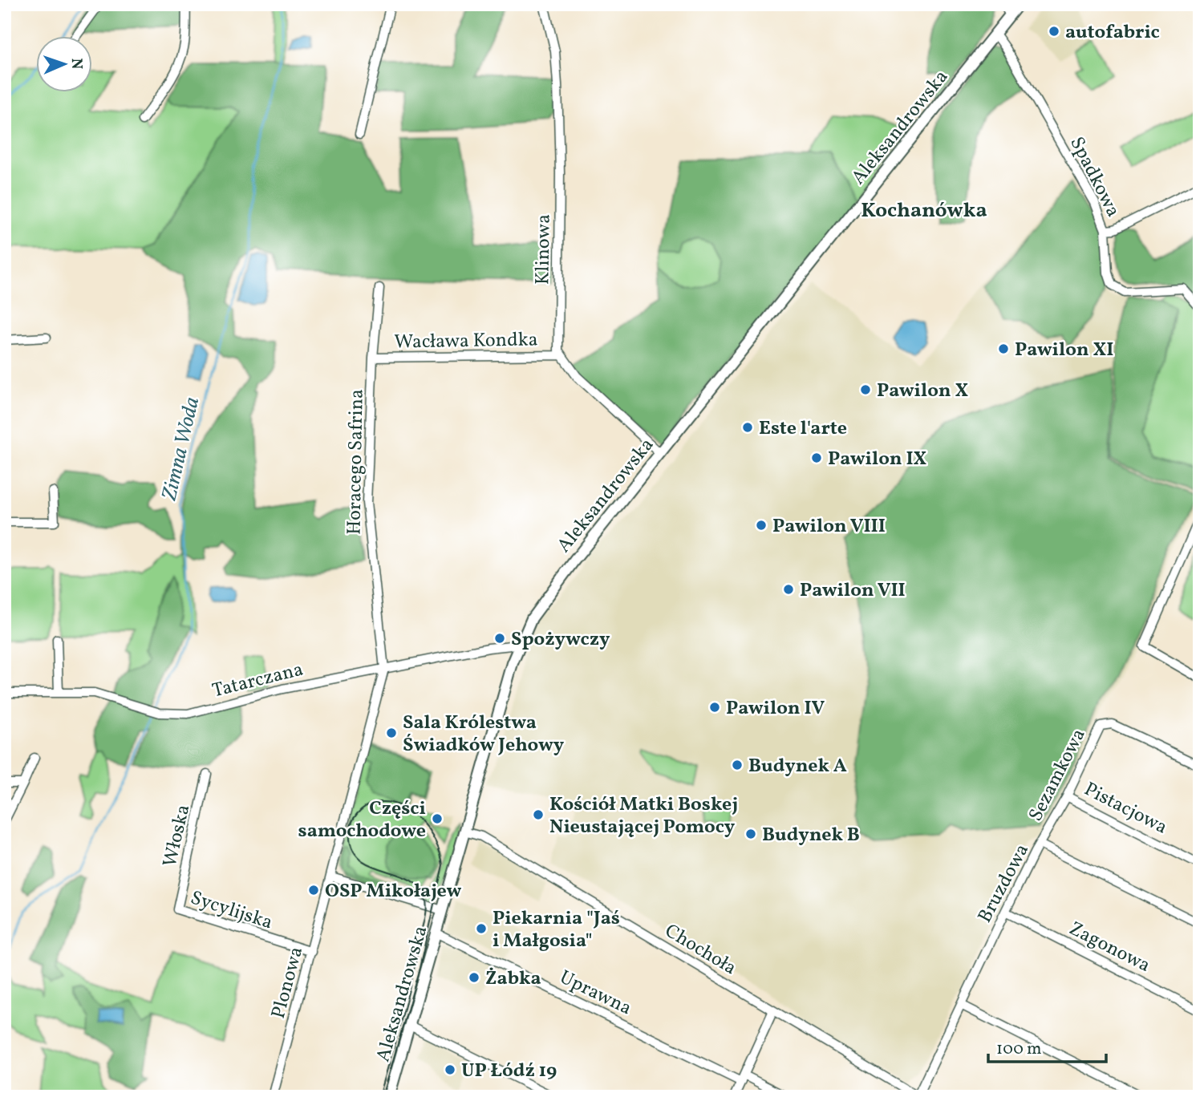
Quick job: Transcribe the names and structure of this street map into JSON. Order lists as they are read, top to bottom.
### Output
{
  "streets": {
    "main road": ["Aleksandrowska"],
    "street": [
      "Spadkowa",
      "Klinowa",
      "Wacława Kondka",
      "Horacego Safrina",
      "Tatarczana",
      "Sezamkowa",
      "Pistacjowa",
      "Włoska",
      "Bruzdowa",
      "Sycylijska",
      "Zagonowa",
      "Chochoła",
      "Plonowa",
      "Uprawna"
    ]
  },
  "crossings": [
    ["Aleksandrowska", "Spadkowa"],
    ["Aleksandrowska", "Tatarczana"],
    ["Aleksandrowska", "Chochoła"],
    ["Aleksandrowska", "Uprawna"],
    ["Klinowa", "Wacława Kondka"],
    ["Wacława Kondka", "Horacego Safrina"],
    ["Horacego Safrina", "Tatarczana"],
    ["Horacego Safrina", "Plonowa"],
    ["Tatarczana", "Plonowa"],
    ["Sezamkowa", "Pistacjowa"],
    ["Sezamkowa", "Bruzdowa"],
    ["Włoska", "Sycylijska"],
    ["Bruzdowa", "Zagonowa"],
    ["Bruzdowa", "Chochoła"],
    ["Sycylijska", "Plonowa"]
  ],
  "districts": ["Kochanówka"],
  "water": ["Zimna Woda"],
  "places": [
    "autofabric",
    "Pawilon XI",
    "Pawilon X",
    "Este l'arte",
    "Pawilon IX",
    "Pawilon VIII",
    "Pawilon VII",
    "Spożywczy",
    "Pawilon IV",
    "Sala Królestwa Świadków Jehowy",
    "Budynek A",
    "Kościół Matki Boskej Nieustającej Pomocy",
    "Części samochodowe",
    "Budynek B",
    "OSP Mikołajew",
    "Piekarnia \"Jaś i Małgosia\"",
    "Żabka",
    "UP Łódź 19"
  ],
  "scale_bar": "100 m",
  "north": "right"
}
